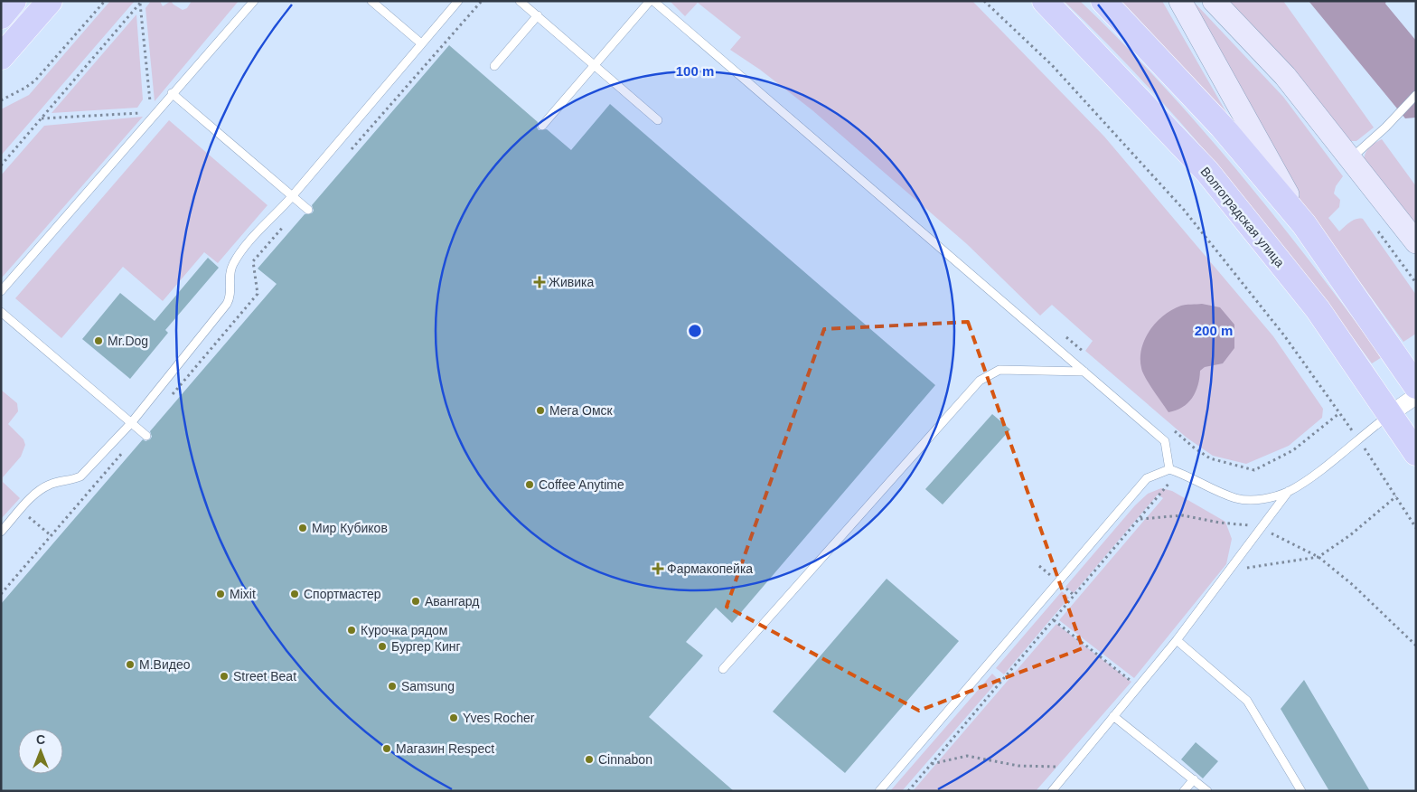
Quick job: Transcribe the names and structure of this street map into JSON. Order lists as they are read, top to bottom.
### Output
{
  "streets": {
    "main road": ["Волгоградская улица"]
  },
  "places": {
    "health": ["Живика", "Фармакопейка"],
    "other": [
      "Mr.Dog",
      "Мега Омск",
      "Coffee Anytime",
      "Мир Кубиков",
      "Mixit",
      "Спортмастер",
      "Авангард",
      "Курочка рядом",
      "Бургер Кинг",
      "М.Видео",
      "Street Beat",
      "Samsung",
      "Yves Rocher",
      "Магазин Respect",
      "Cinnabon"
    ]
  },
  "north": "top",
  "rings": ["100 m", "200 m"]
}
